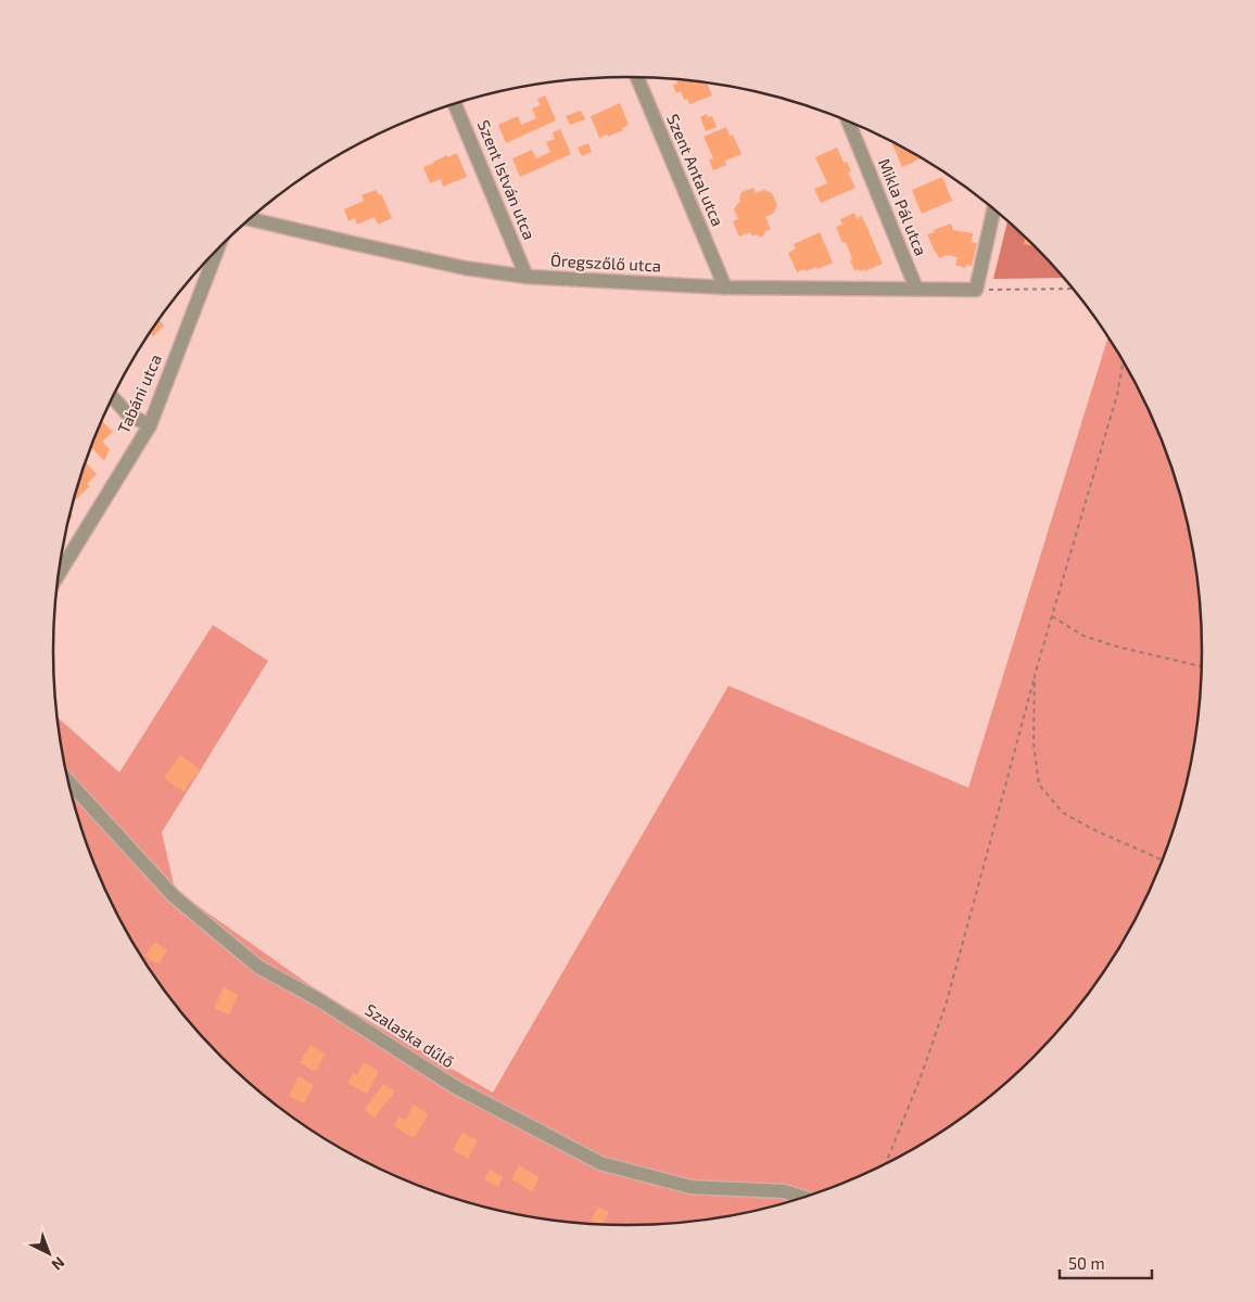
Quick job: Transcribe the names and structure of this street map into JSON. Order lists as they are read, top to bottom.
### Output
{
  "streets": {
    "street": [
      "Szent Antal utca",
      "Szent István utca",
      "Mikla Pál utca",
      "Öregszőlő utca",
      "Tabáni utca",
      "Szalaska dűlő"
    ]
  },
  "crossings": [
    ["Szent Antal utca", "Öregszőlő utca"],
    ["Szent István utca", "Öregszőlő utca"],
    ["Mikla Pál utca", "Öregszőlő utca"]
  ],
  "scale_bar": "50 m",
  "north": "bottom right"
}
